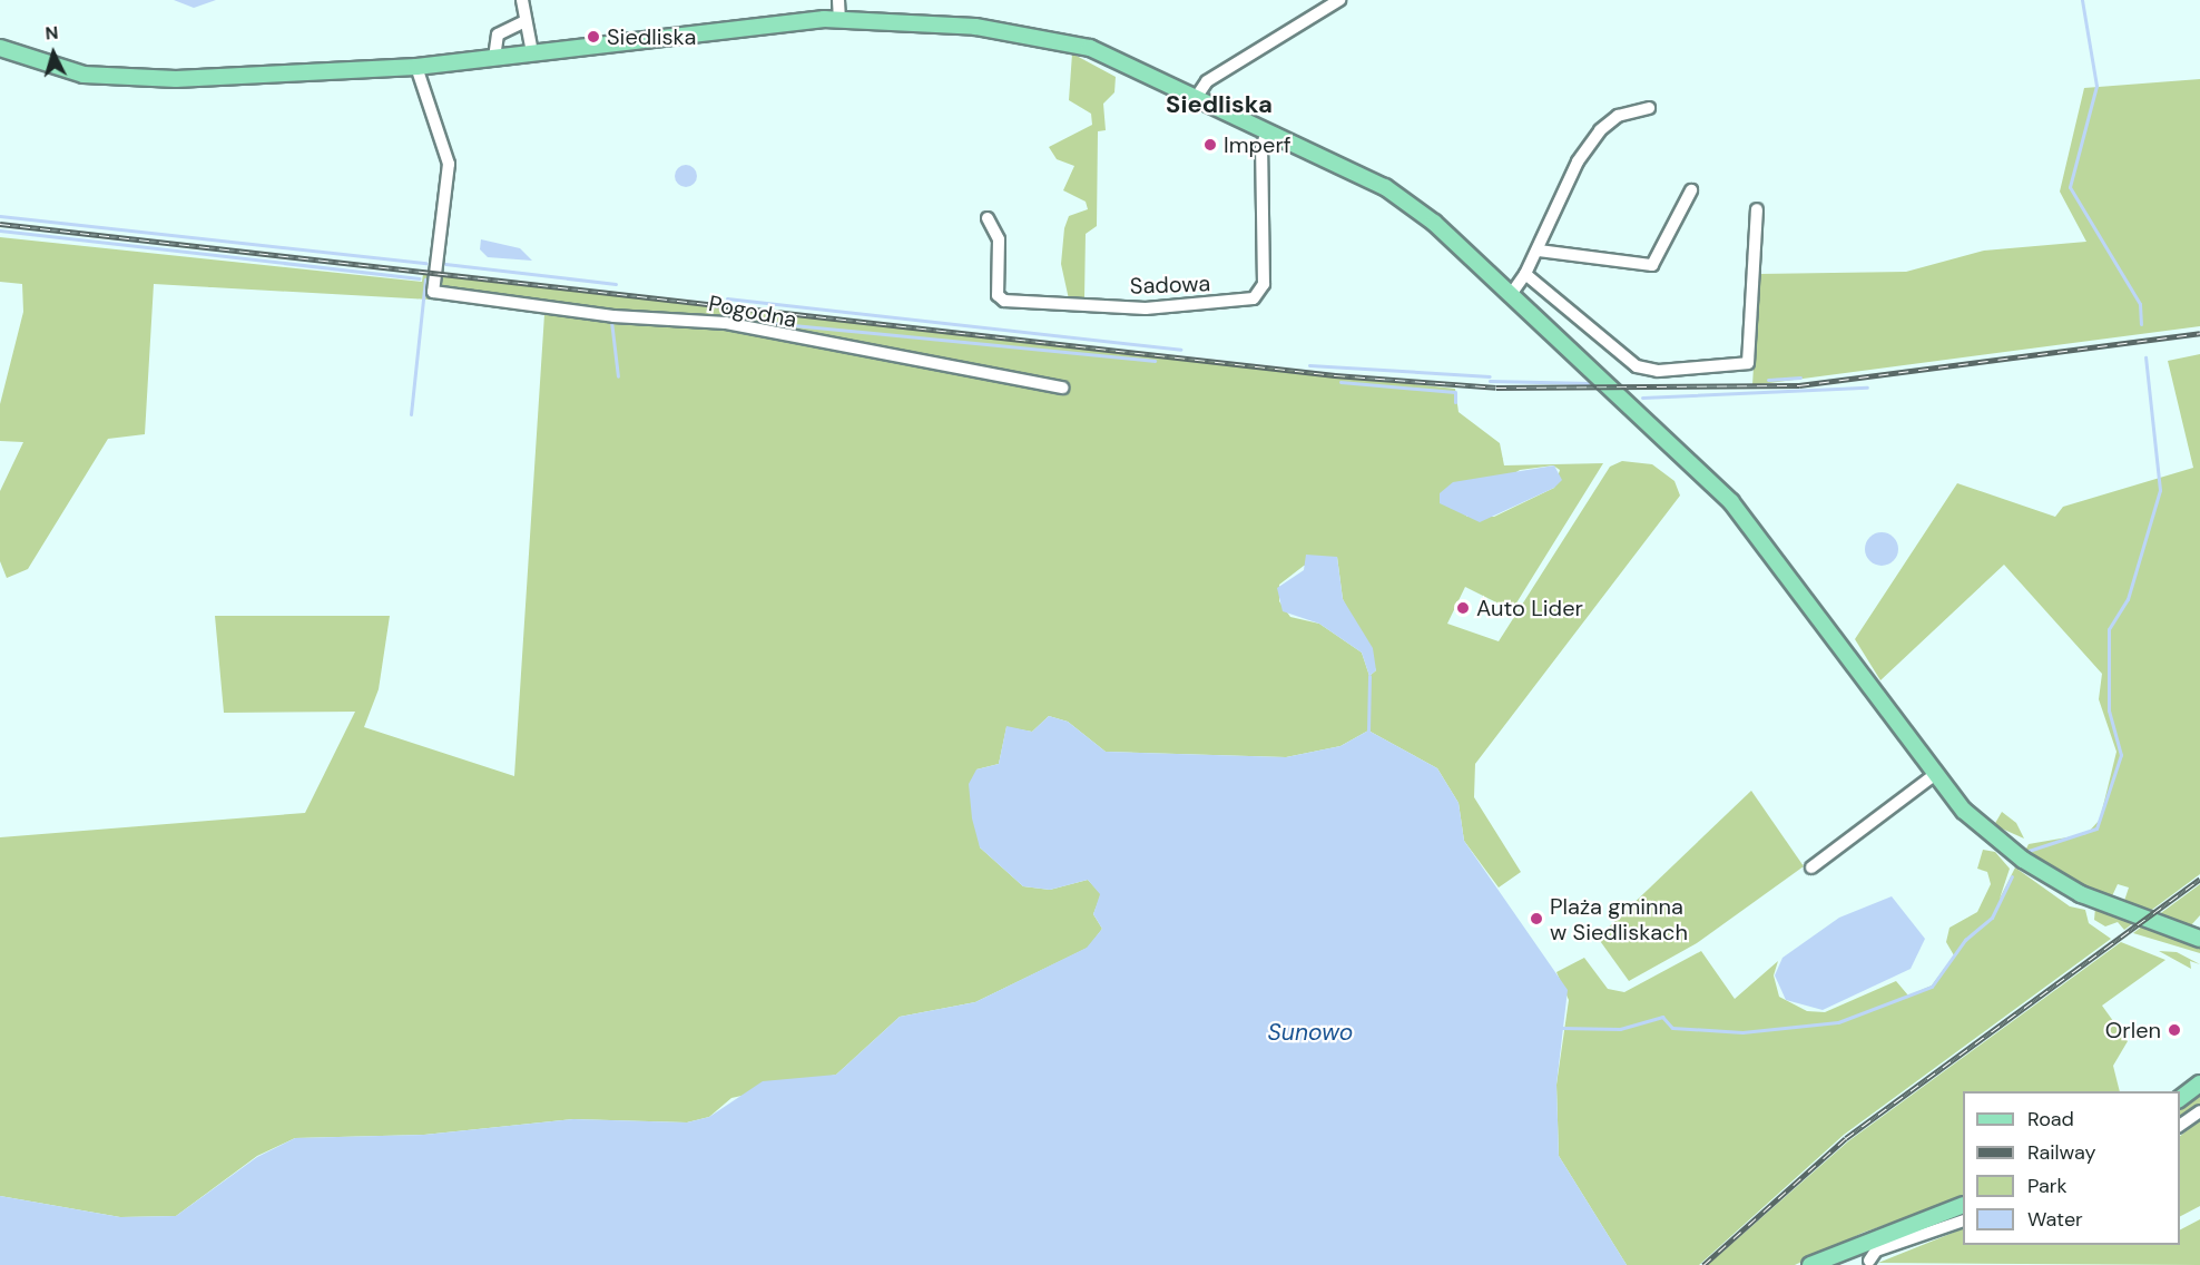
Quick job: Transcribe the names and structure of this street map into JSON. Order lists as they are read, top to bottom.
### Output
{
  "streets": {
    "street": ["Sadowa", "Pogodna"]
  },
  "districts": ["Siedliska"],
  "water": ["Sunowo"],
  "places": [
    "Siedliska",
    "Imperf",
    "Auto Lider",
    "Plaża gminna w Siedliskach",
    "Orlen"
  ],
  "legend": [
    "Road",
    "Railway",
    "Park",
    "Water"
  ],
  "north": "top"
}
